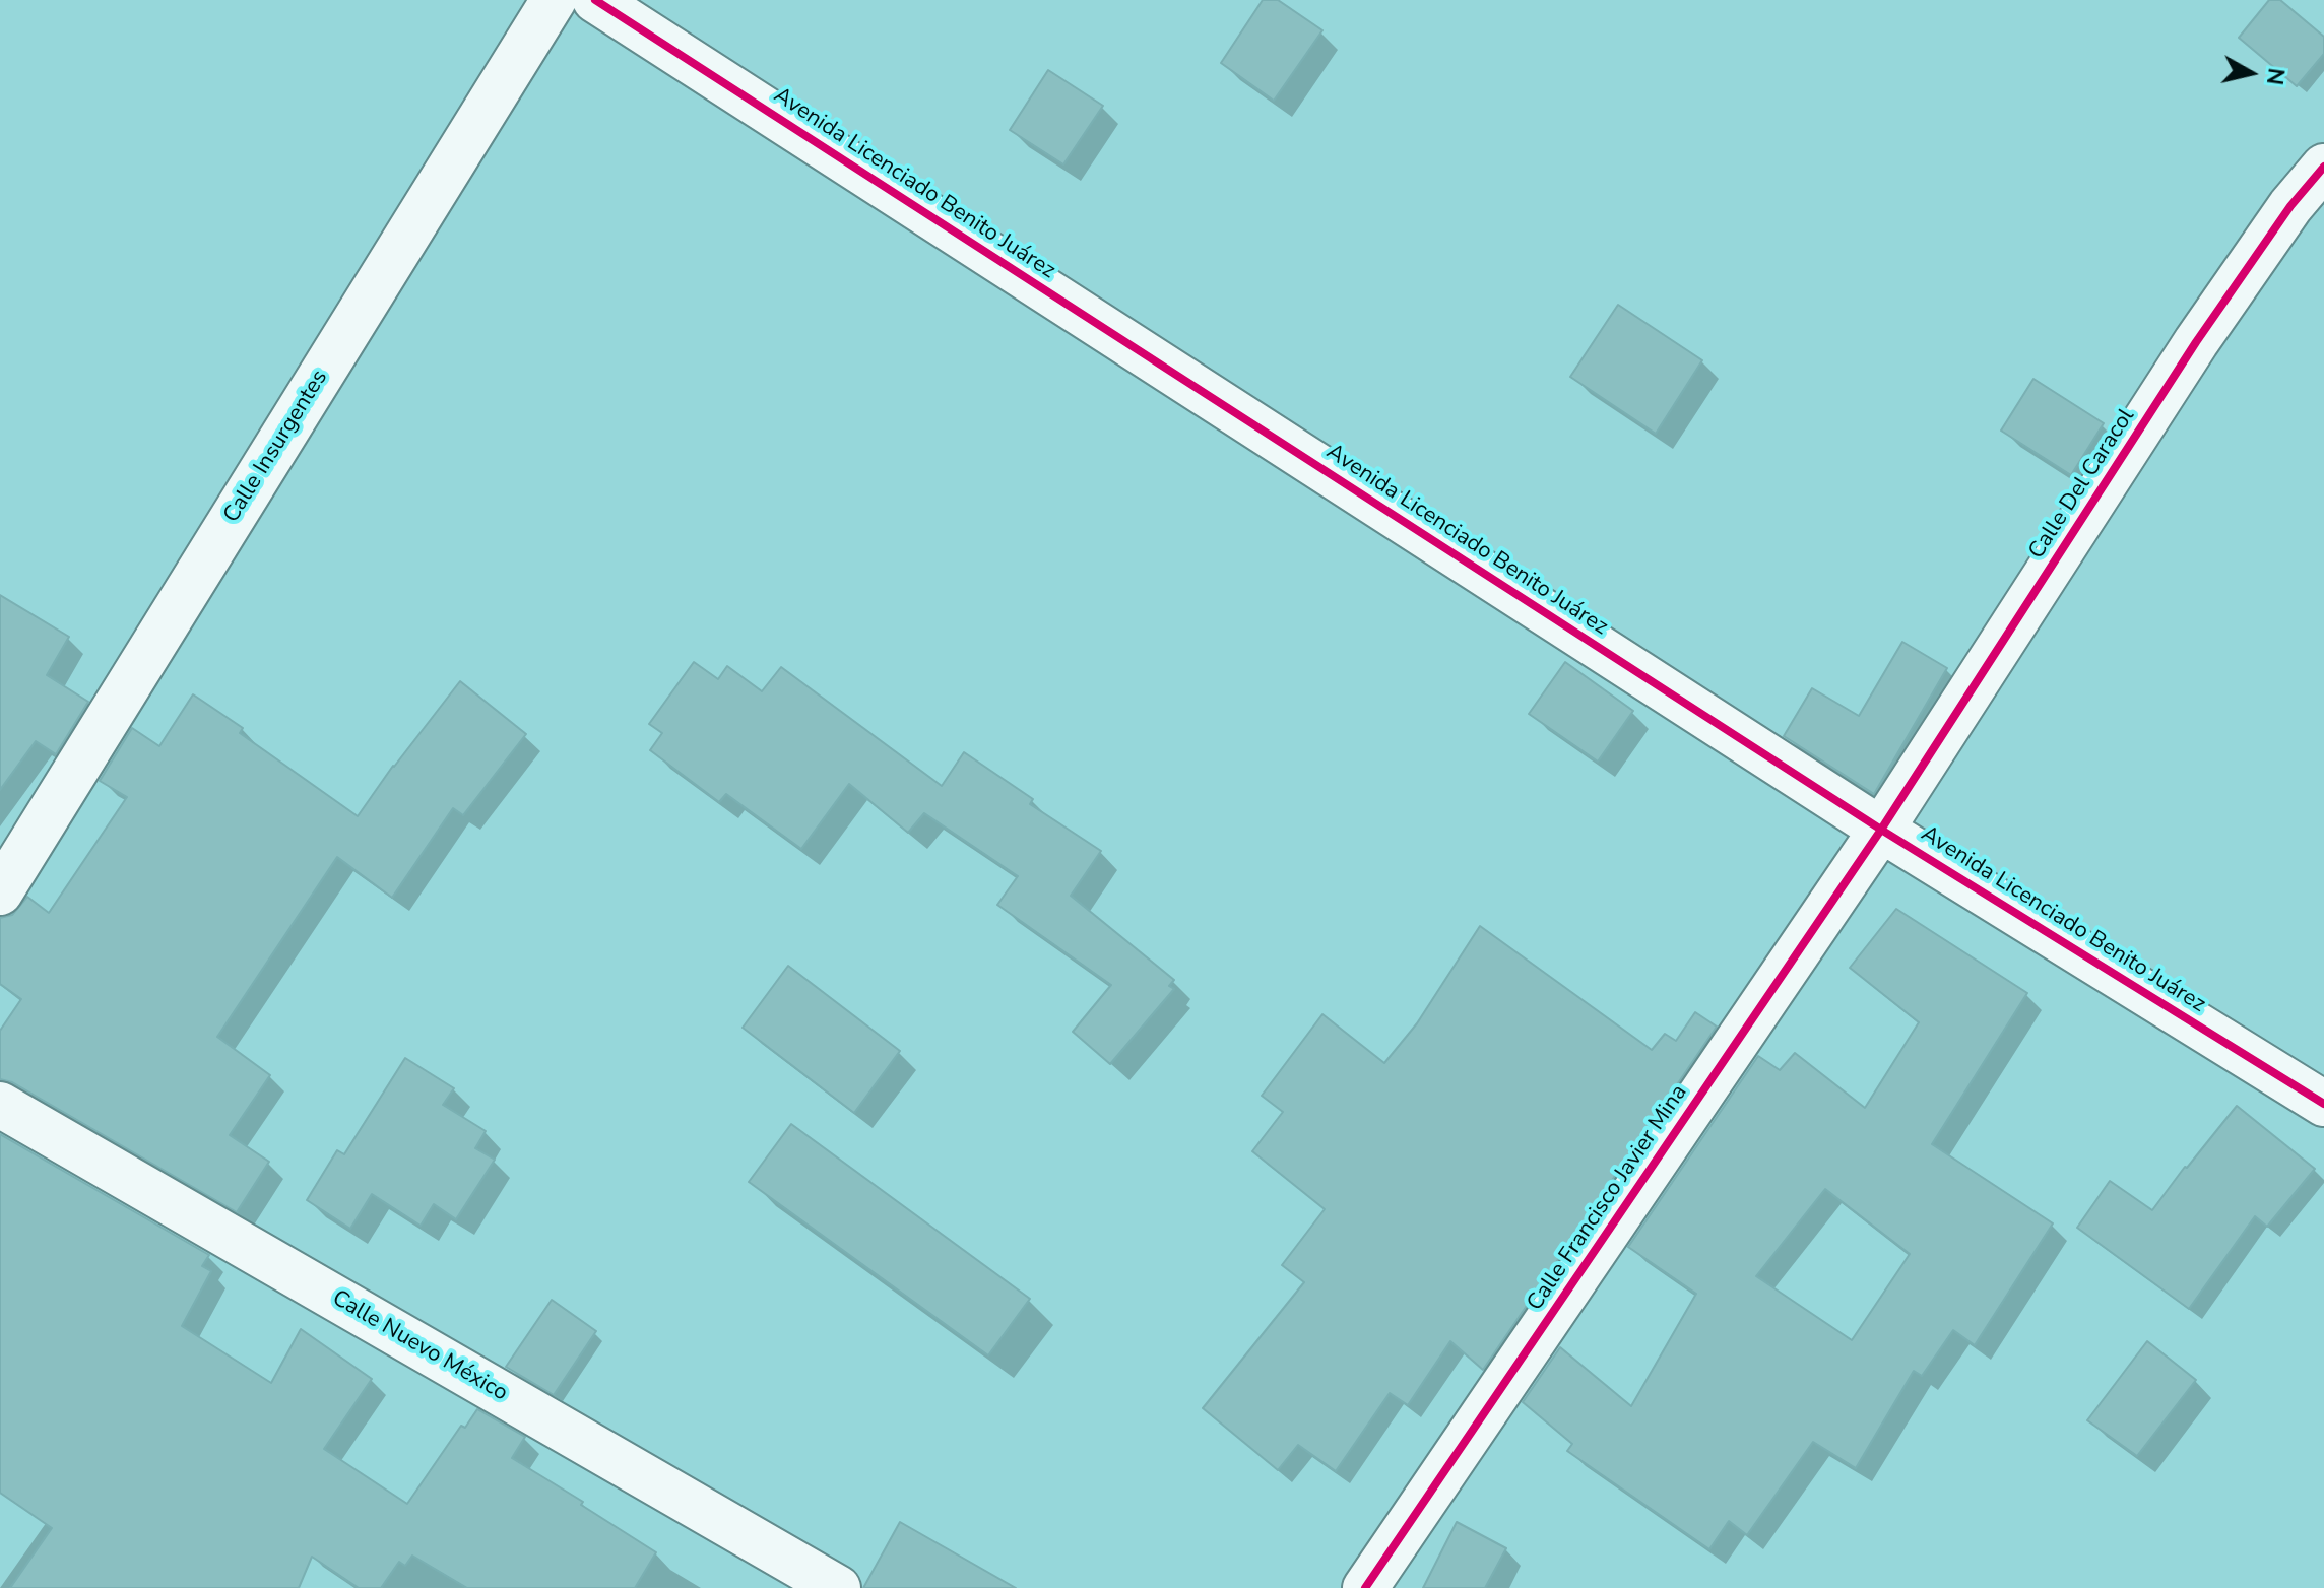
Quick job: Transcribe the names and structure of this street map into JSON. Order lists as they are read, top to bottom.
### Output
{
  "streets": {
    "street": [
      "Avenida Licenciado Benito Juárez",
      "Calle Insurgentes",
      "Calle Del Caracol",
      "Calle Francisco Javier Mina",
      "Calle Nuevo México"
    ]
  },
  "crossings": [
    ["Avenida Licenciado Benito Juárez", "Calle Del Caracol"],
    ["Avenida Licenciado Benito Juárez", "Calle Francisco Javier Mina"],
    ["Calle Del Caracol", "Calle Francisco Javier Mina"]
  ],
  "north": "right"
}
